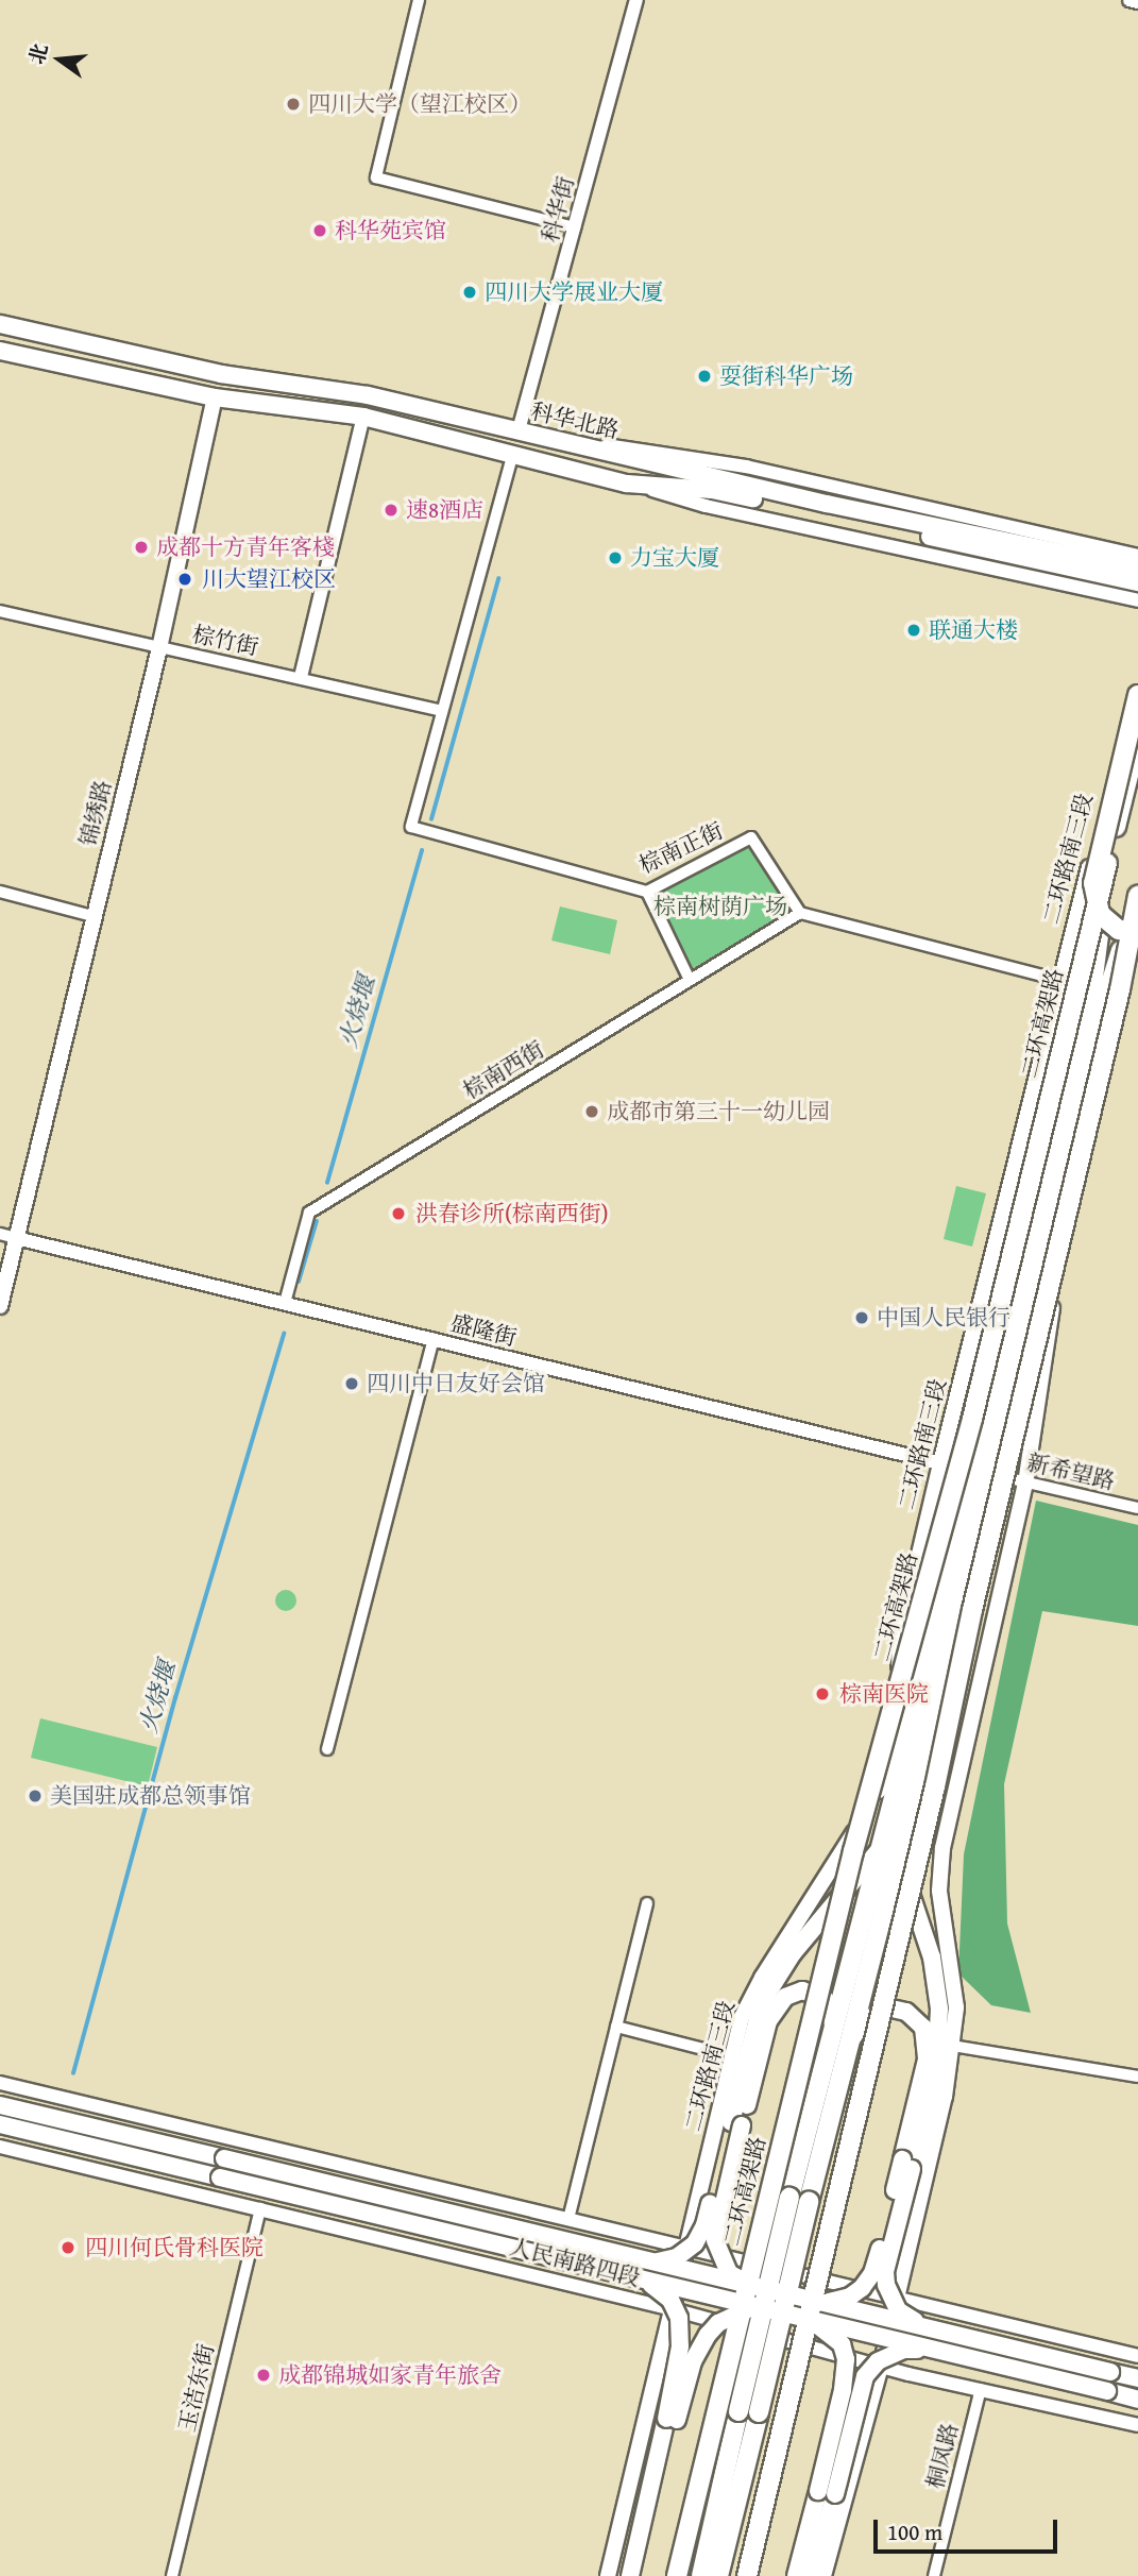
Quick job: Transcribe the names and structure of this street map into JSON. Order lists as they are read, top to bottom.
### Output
{
  "streets": {
    "highway": ["二环高架路"],
    "main road": [
      "科华北路",
      "锦绣路",
      "二环路南三段",
      "人民南路四段"
    ],
    "street": [
      "科华街",
      "棕竹街",
      "棕南正街",
      "棕南西街",
      "盛隆街",
      "新希望路",
      "玉洁东街",
      "桐凤路"
    ]
  },
  "crossings": [
    ["科华街", "科华北路"],
    ["科华北路", "锦绣路"],
    ["棕竹街", "锦绣路"],
    ["棕竹街", "棕南正街"],
    ["锦绣路", "盛隆街"],
    ["棕南正街", "棕南西街"],
    ["二环路南三段", "盛隆街"],
    ["二环路南三段", "人民南路四段"],
    ["棕南西街", "盛隆街"],
    ["人民南路四段", "玉洁东街"],
    ["人民南路四段", "桐凤路"]
  ],
  "water": ["火烧堰"],
  "parks": ["棕南树荫广场"],
  "places": [
    "四川大学（望江校区）",
    "科华苑宾馆",
    "四川大学展业大厦",
    "耍街科华广场",
    "速8酒店",
    "成都十方青年客棧",
    "力宝大厦",
    "川大望江校区",
    "联通大楼",
    "成都市第三十一幼儿园",
    "洪春诊所(棕南西街)",
    "中国人民银行",
    "四川中日友好会馆",
    "棕南医院",
    "美国驻成都总领事馆",
    "四川何氏骨科医院",
    "成都锦城如家青年旅舍"
  ],
  "scale_bar": "100 m",
  "north": "left"
}
